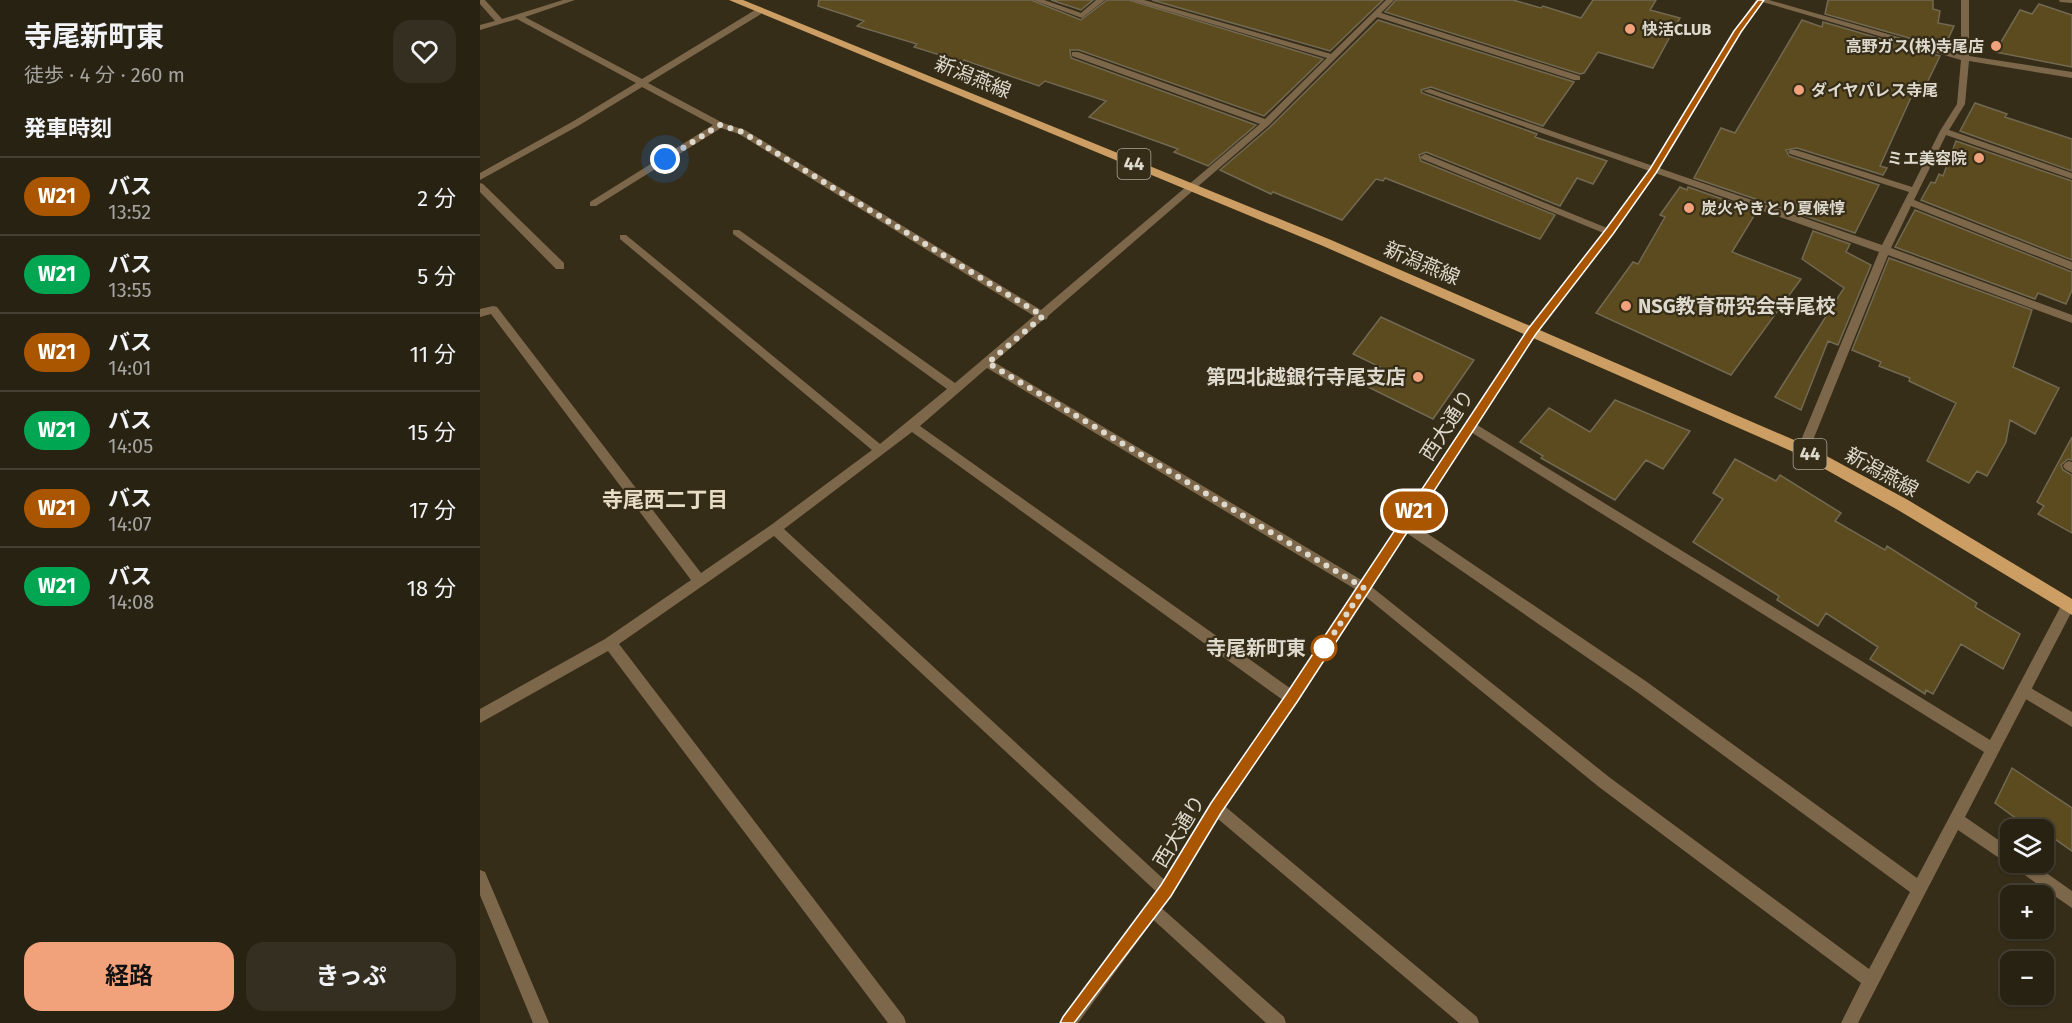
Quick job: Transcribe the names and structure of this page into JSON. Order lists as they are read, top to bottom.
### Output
{
  "streets": {
    "main road": ["新潟燕線", "44"],
    "street": ["西大通り"]
  },
  "crossings": [
    ["新潟燕線", "西大通り"]
  ],
  "districts": ["寺尾西二丁目"],
  "places": [
    "快活CLUB",
    "高野ガス(株)寺尾店",
    "ダイヤパレス寺尾",
    "ミエ美容院",
    "炭火やきとり夏候惇",
    "NSG教育研究会寺尾校",
    "第四北越銀行寺尾支店",
    "寺尾新町東"
  ],
  "lines": ["bus line W21"],
  "page": {
    "heading": [
      ["寺尾新町東", "徒歩 · 4 分 · 260 m"],
      "発車時刻"
    ],
    "on_map": "W21",
    "list": [
      {
        "mark": "W21",
        "name": "バス",
        "note": "13:52",
        "value": "2 分"
      },
      {
        "mark": "W21",
        "name": "バス",
        "note": "13:55",
        "value": "5 分"
      },
      {
        "mark": "W21",
        "name": "バス",
        "note": "14:01",
        "value": "11 分"
      },
      {
        "mark": "W21",
        "name": "バス",
        "note": "14:05",
        "value": "15 分"
      },
      {
        "mark": "W21",
        "name": "バス",
        "note": "14:07",
        "value": "17 分"
      },
      {
        "mark": "W21",
        "name": "バス",
        "note": "14:08",
        "value": "18 分"
      }
    ],
    "map_buttons": ["+", "−"],
    "buttons": ["経路", "きっぷ"]
  }
}
